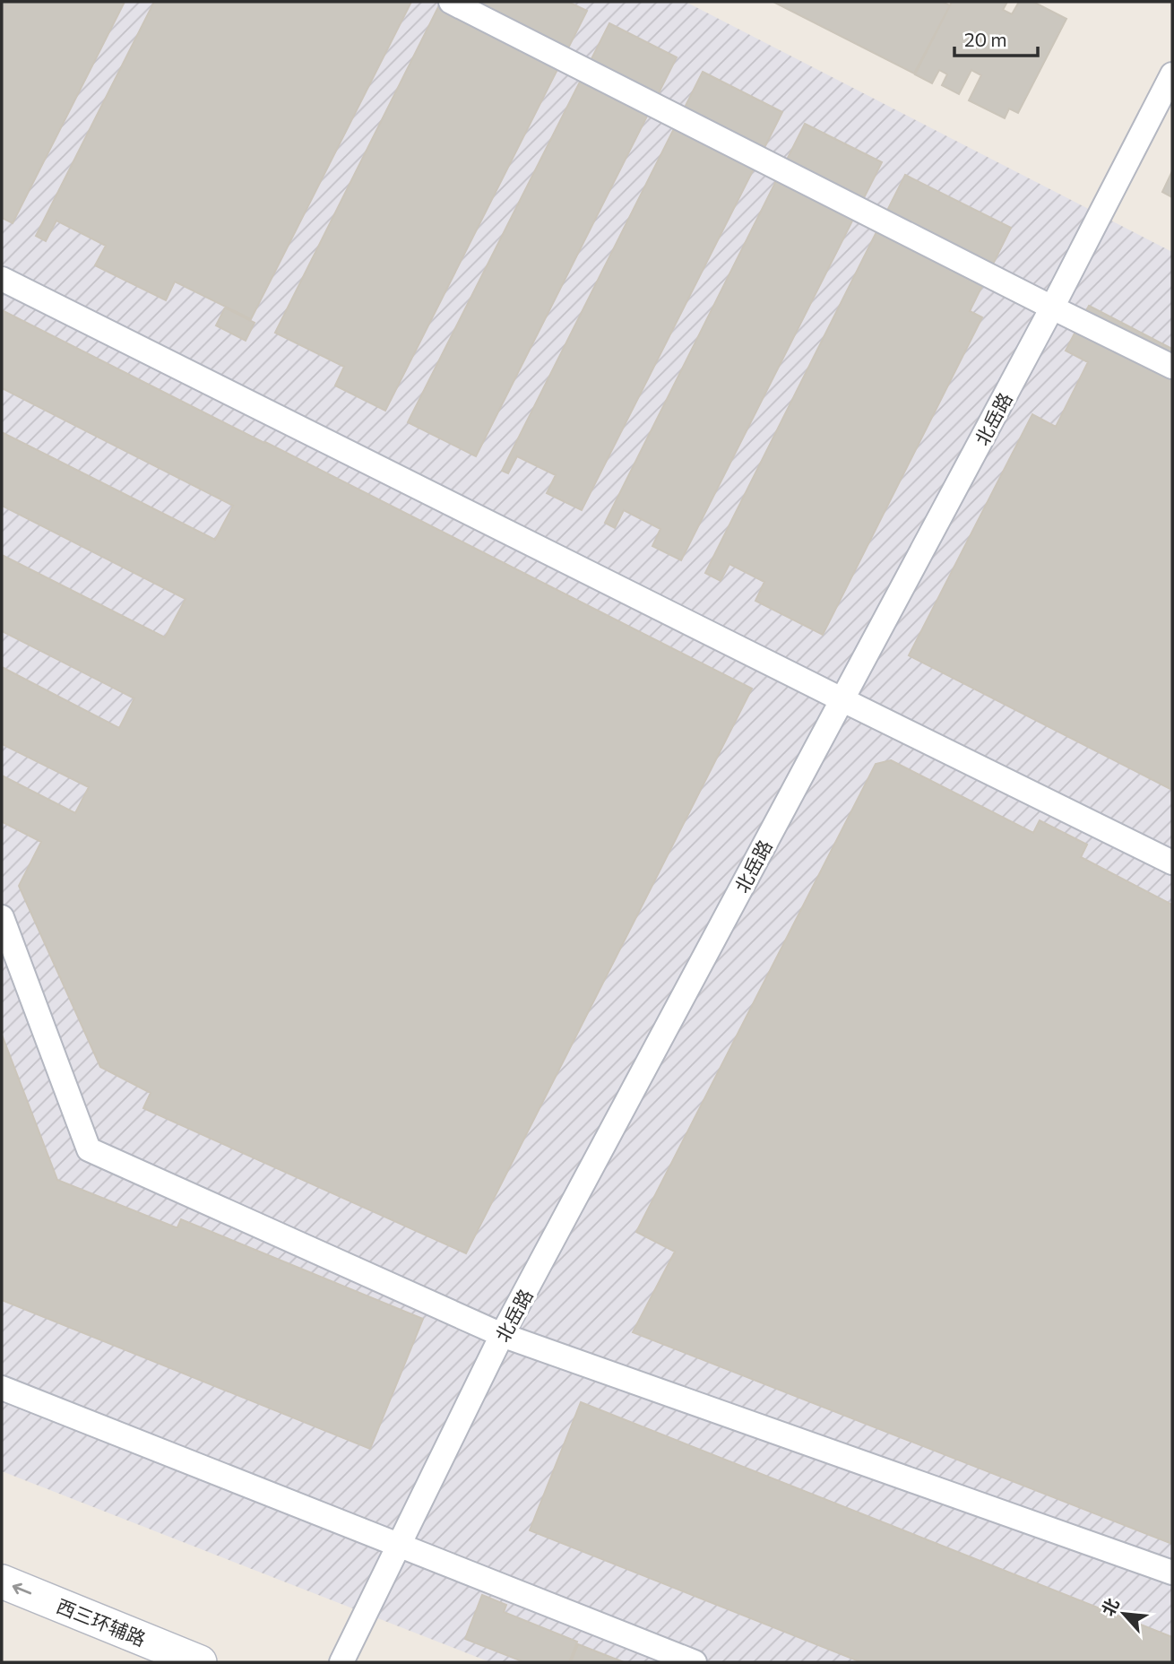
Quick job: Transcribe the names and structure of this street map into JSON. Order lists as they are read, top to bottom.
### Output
{
  "streets": {
    "main road": ["西三环辅路"],
    "street": ["北岳路"]
  },
  "one_way": ["西三环辅路"],
  "scale_bar": "20 m",
  "north": "top left"
}
